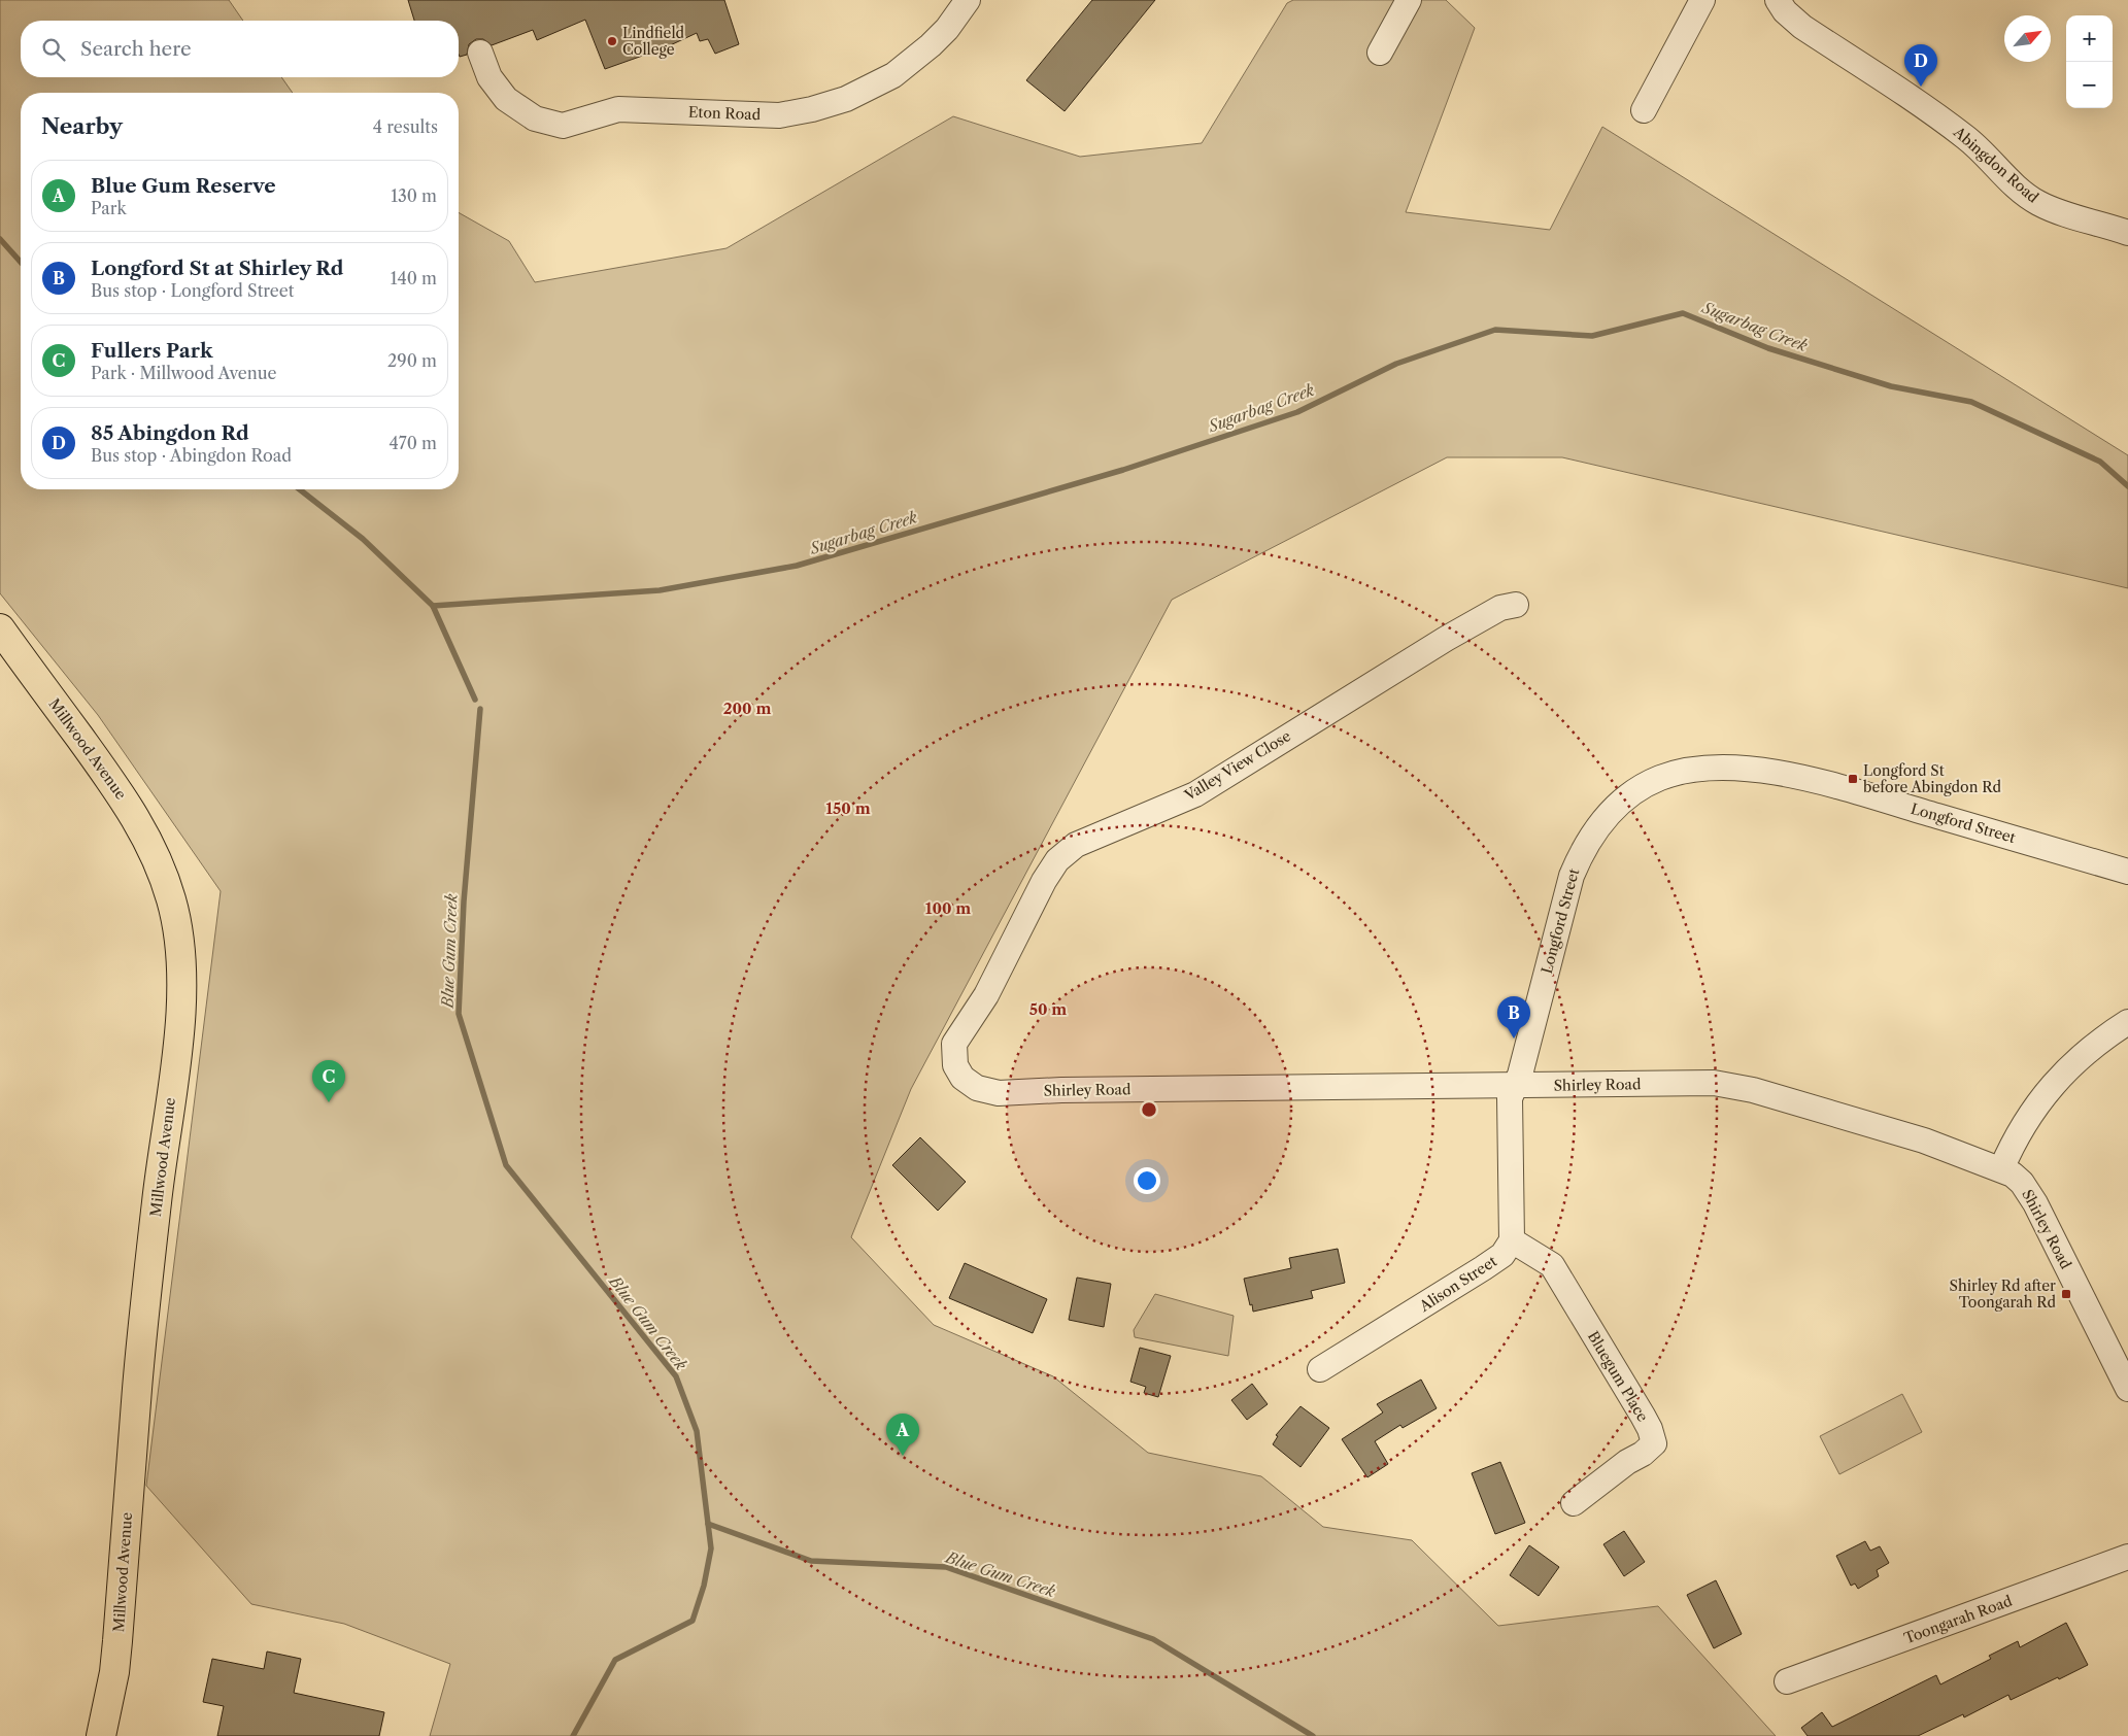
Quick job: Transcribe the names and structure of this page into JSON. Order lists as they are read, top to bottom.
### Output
{
  "streets": {
    "main road": ["Millwood Avenue"],
    "street": [
      "Eton Road",
      "Abingdon Road",
      "Valley View Close",
      "Longford Street",
      "Shirley Road",
      "Alison Street",
      "Bluegum Place",
      "Toongarah Road"
    ]
  },
  "crossings": [
    ["Valley View Close", "Shirley Road"],
    ["Longford Street", "Shirley Road"],
    ["Alison Street", "Bluegum Place"]
  ],
  "water": ["Sugarbag Creek", "Blue Gum Creek"],
  "places": {
    "other": ["Lindfield College"],
    "transit": ["Longford St before Abingdon Rd", "Shirley Rd after Toongarah Rd"]
  },
  "north": "top right",
  "page": {
    "map_buttons": ["+", "−"],
    "search": "Search here",
    "pins": [
      "D",
      "B",
      "C",
      "A"
    ],
    "heading": ["Nearby", "4 results"],
    "list": [
      {
        "mark": "A",
        "name": "Blue Gum Reserve",
        "note": "Park",
        "value": "130 m"
      },
      {
        "mark": "B",
        "name": "Longford St at Shirley Rd",
        "note": "Bus stop · Longford Street",
        "value": "140 m"
      },
      {
        "mark": "C",
        "name": "Fullers Park",
        "note": "Park · Millwood Avenue",
        "value": "290 m"
      },
      {
        "mark": "D",
        "name": "85 Abingdon Rd",
        "note": "Bus stop · Abingdon Road",
        "value": "470 m"
      }
    ]
  },
  "rings": [
    "200 m",
    "150 m",
    "100 m",
    "50 m"
  ]
}
